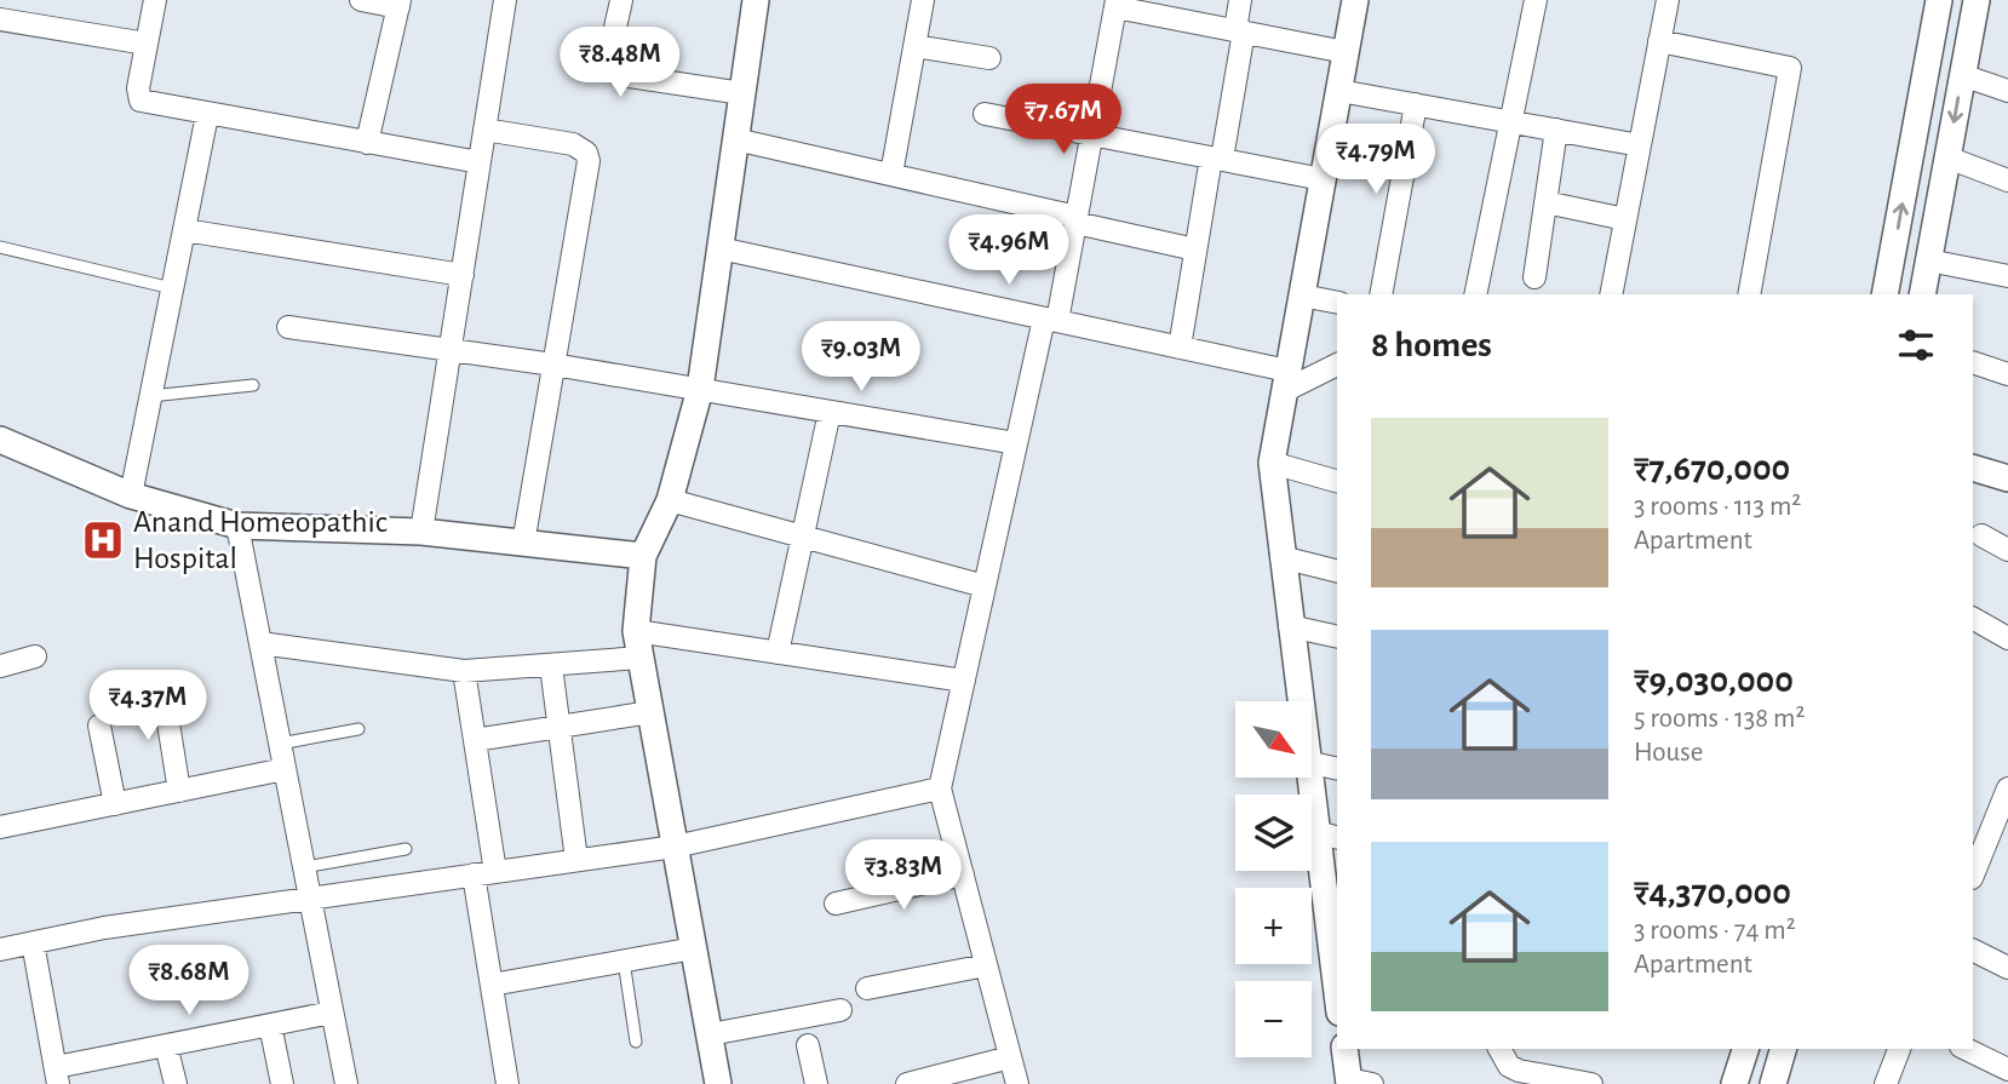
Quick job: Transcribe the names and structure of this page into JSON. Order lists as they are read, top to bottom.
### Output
{
  "places": {
    "hospital": ["Anand Homeopathic Hospital"]
  },
  "north": "bottom right",
  "page": {
    "price": [
      "₹8.48M",
      "₹7.67M",
      "₹4.79M",
      "₹4.96M",
      "₹9.03M",
      "₹4.37M",
      "₹3.83M",
      "₹8.68M"
    ],
    "heading": "8 homes",
    "list": [
      {
        "name": "₹7,670,000",
        "note": "3 rooms · 113 m² · Apartment"
      },
      {
        "name": "₹9,030,000",
        "note": "5 rooms · 138 m² · House"
      },
      {
        "name": "₹4,370,000",
        "note": "3 rooms · 74 m² · Apartment"
      }
    ],
    "map_buttons": ["+", "−"]
  }
}
